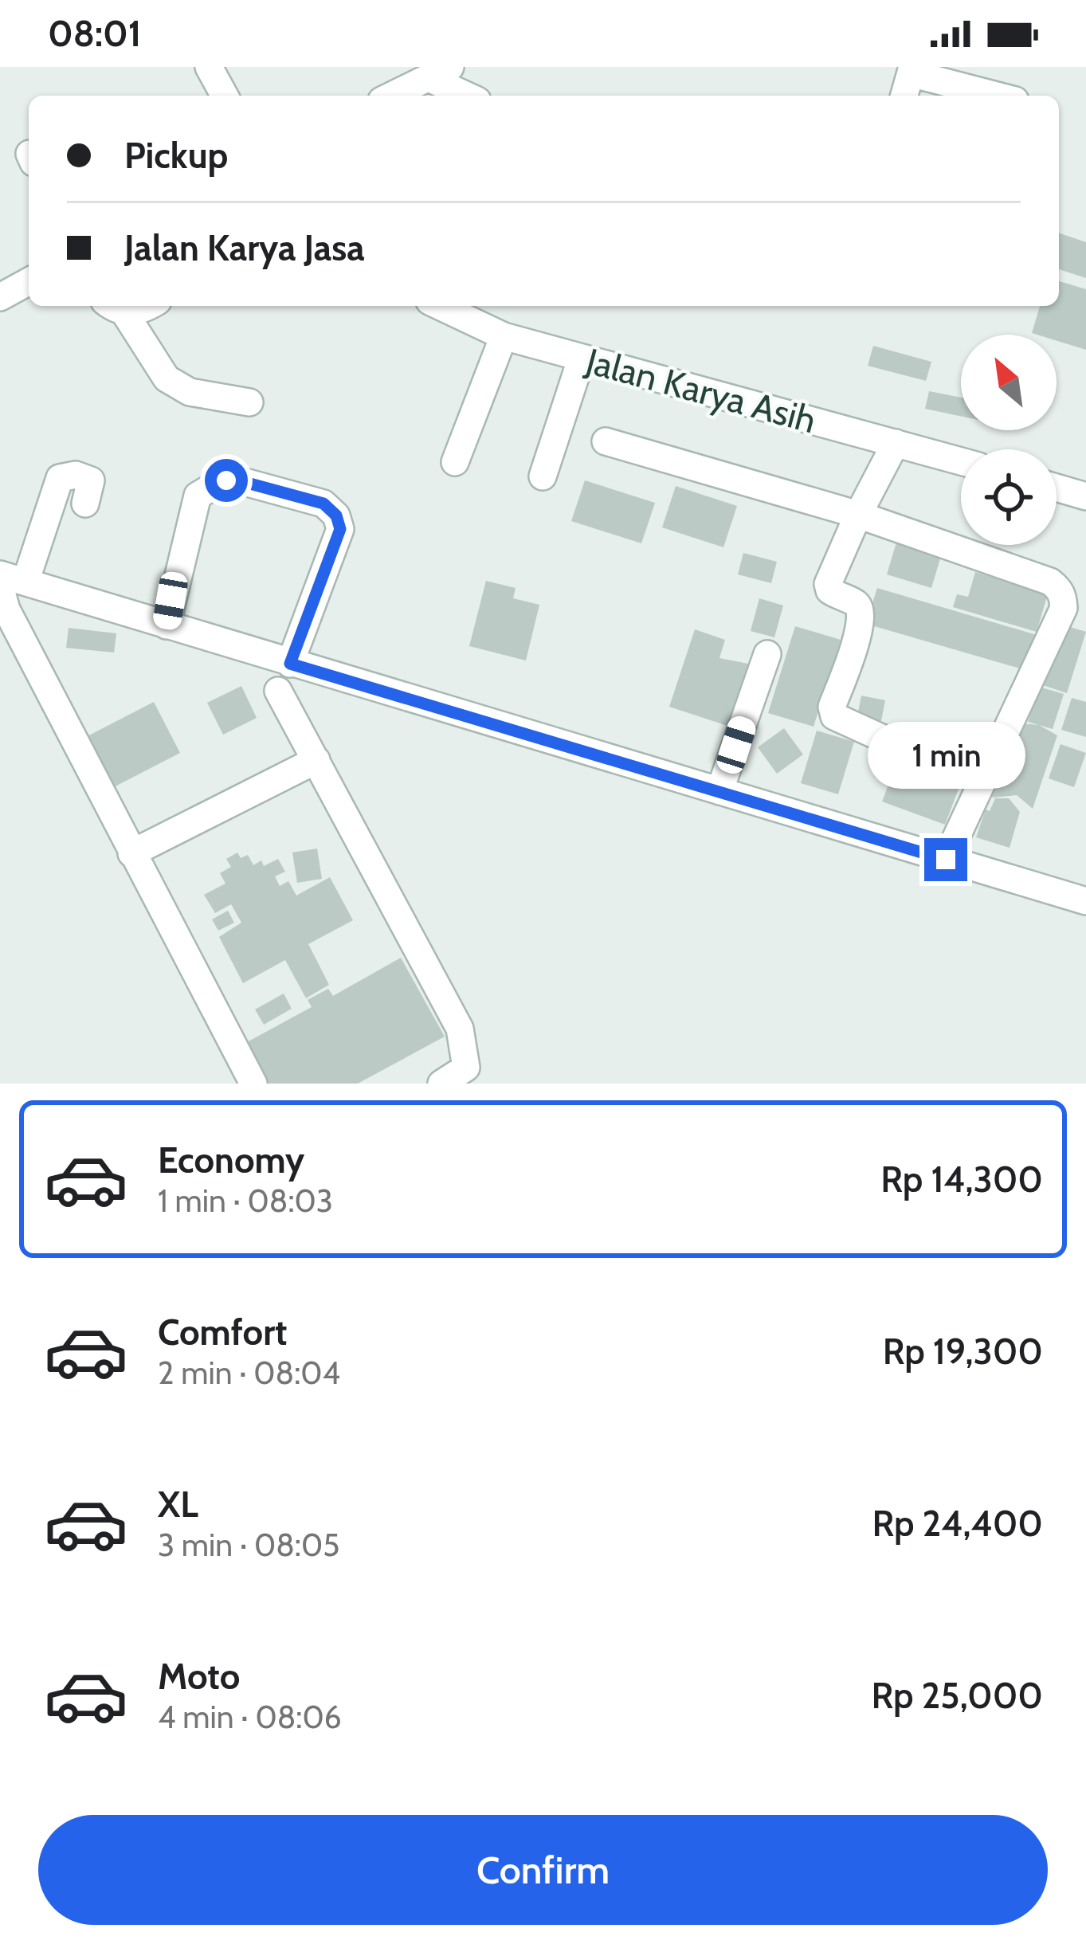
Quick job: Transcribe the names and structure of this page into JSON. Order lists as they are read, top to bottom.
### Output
{
  "streets": {
    "street": ["Jalan Karya Asih"]
  },
  "north": "top left",
  "page": {
    "status": "08:01",
    "banner": ["Pickup", "Jalan Karya Jasa"],
    "bubble": "1 min",
    "list": [
      {
        "name": "Economy",
        "note": "1 min · 08:03",
        "value": "Rp 14,300"
      },
      {
        "name": "Comfort",
        "note": "2 min · 08:04",
        "value": "Rp 19,300"
      },
      {
        "name": "XL",
        "note": "3 min · 08:05",
        "value": "Rp 24,400"
      },
      {
        "name": "Moto",
        "note": "4 min · 08:06",
        "value": "Rp 25,000"
      }
    ],
    "buttons": "Confirm"
  }
}
